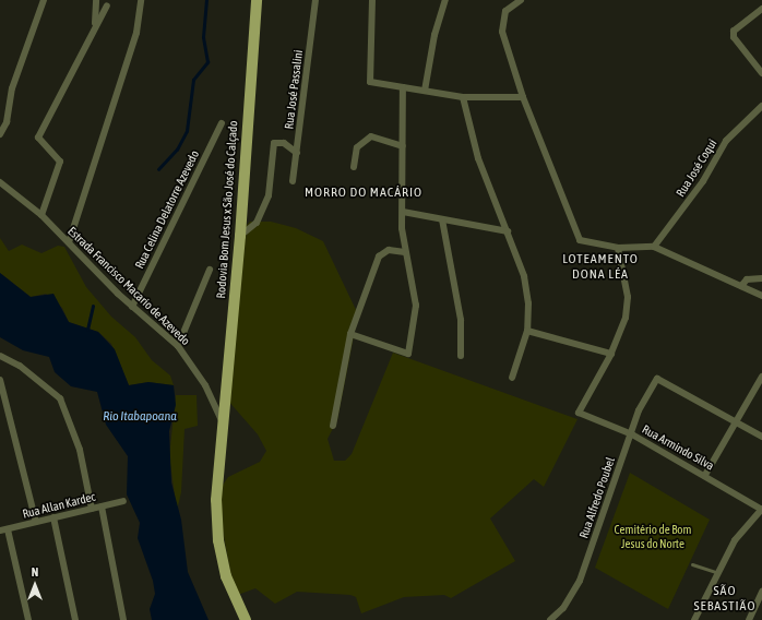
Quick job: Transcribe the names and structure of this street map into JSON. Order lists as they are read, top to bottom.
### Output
{
  "streets": {
    "main road": ["Rodovia Bom Jesus x São José do Calçado"],
    "street": [
      "Rua José Passalini",
      "Rua José Coqui",
      "Rua Celina Delatorre Azevedo",
      "Estrada Francisco Macario de Azevedo",
      "Rua Armindo Silva",
      "Rua Alfredo Poubel",
      "Rua Allan Kardec"
    ]
  },
  "crossings": [
    ["Rua Celina Delatorre Azevedo", "Estrada Francisco Macario de Azevedo"],
    ["Rodovia Bom Jesus x São José do Calçado", "Estrada Francisco Macario de Azevedo"],
    ["Rua Armindo Silva", "Rua Alfredo Poubel"]
  ],
  "districts": ["MORRO DO MACÁRIO", "LOTEAMENTO DONA LÉA", "SÃO SEBASTIÃO"],
  "water": ["Rio Itabapoana"],
  "parks": ["Cemitério de Bom Jesus do Norte"],
  "north": "top"
}
